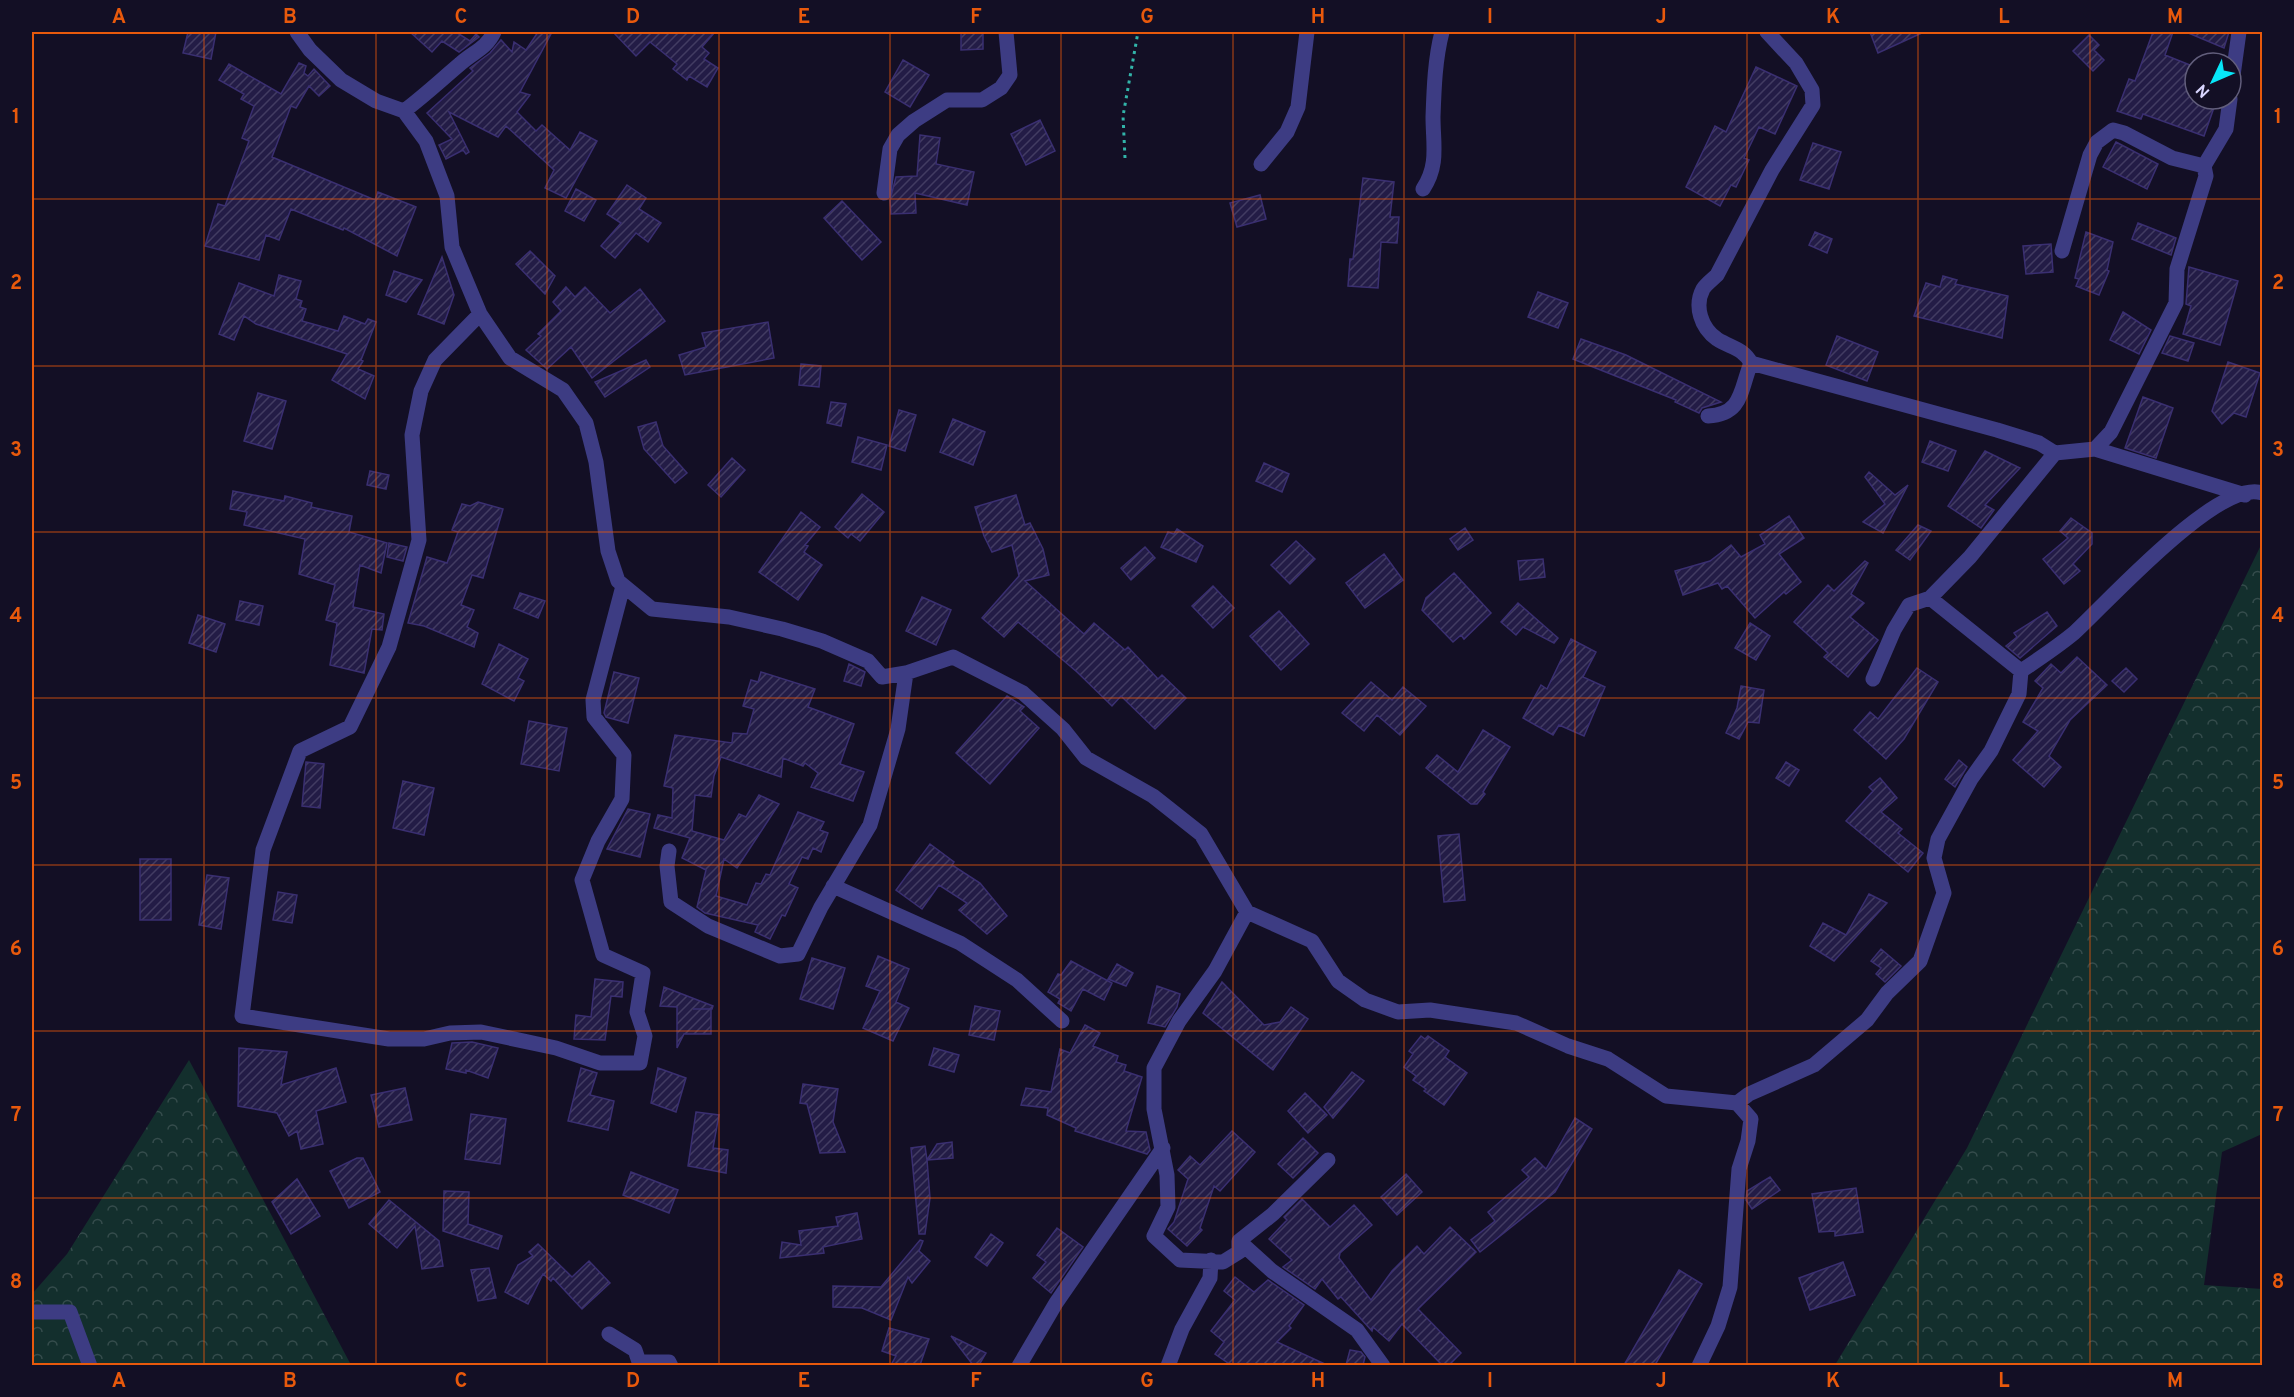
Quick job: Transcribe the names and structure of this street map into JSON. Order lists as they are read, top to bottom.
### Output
{
  "north": "bottom left",
  "grid": {
    "columns": [
      "A",
      "B",
      "C",
      "D",
      "E",
      "F",
      "G",
      "H",
      "I",
      "J",
      "K",
      "L",
      "M"
    ],
    "rows": [
      "1",
      "2",
      "3",
      "4",
      "5",
      "6",
      "7",
      "8"
    ]
  }
}
